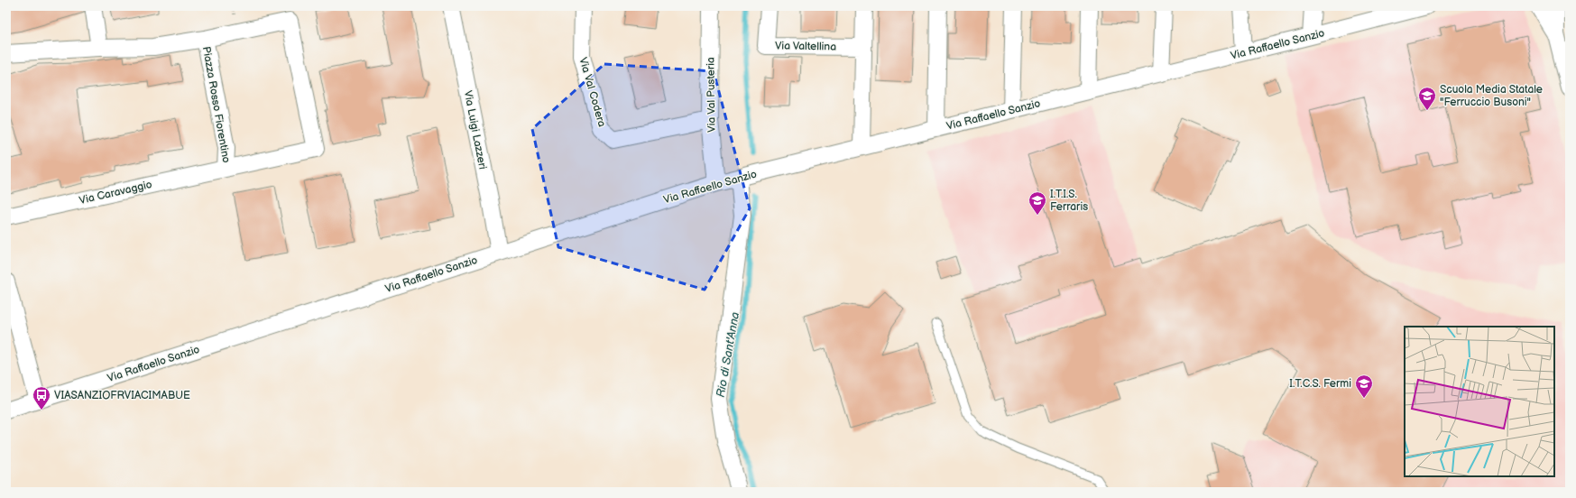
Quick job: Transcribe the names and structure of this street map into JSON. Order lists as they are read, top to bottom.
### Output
{
  "streets": {
    "street": [
      "Via Raffaello Sanzio",
      "Via Valtellina",
      "Via Val Codera",
      "Via Val Pusteria",
      "Piazza Rosso Fiorentino",
      "Via Luigi Lazzeri",
      "Via Caravaggio"
    ]
  },
  "crossings": [
    ["Via Raffaello Sanzio", "Via Val Pusteria"],
    ["Via Raffaello Sanzio", "Via Luigi Lazzeri"],
    ["Via Val Codera", "Via Val Pusteria"],
    ["Piazza Rosso Fiorentino", "Via Caravaggio"]
  ],
  "water": ["Rio di Sant'Anna"],
  "places": {
    "school or university": ["Scuola Media Statale \"Ferruccio Busoni\"", "I.T.I.S. Ferraris", "I.T.C.S. Fermi"],
    "bus stop": ["VIASANZIOFRVIACIMABUE"]
  }
}
